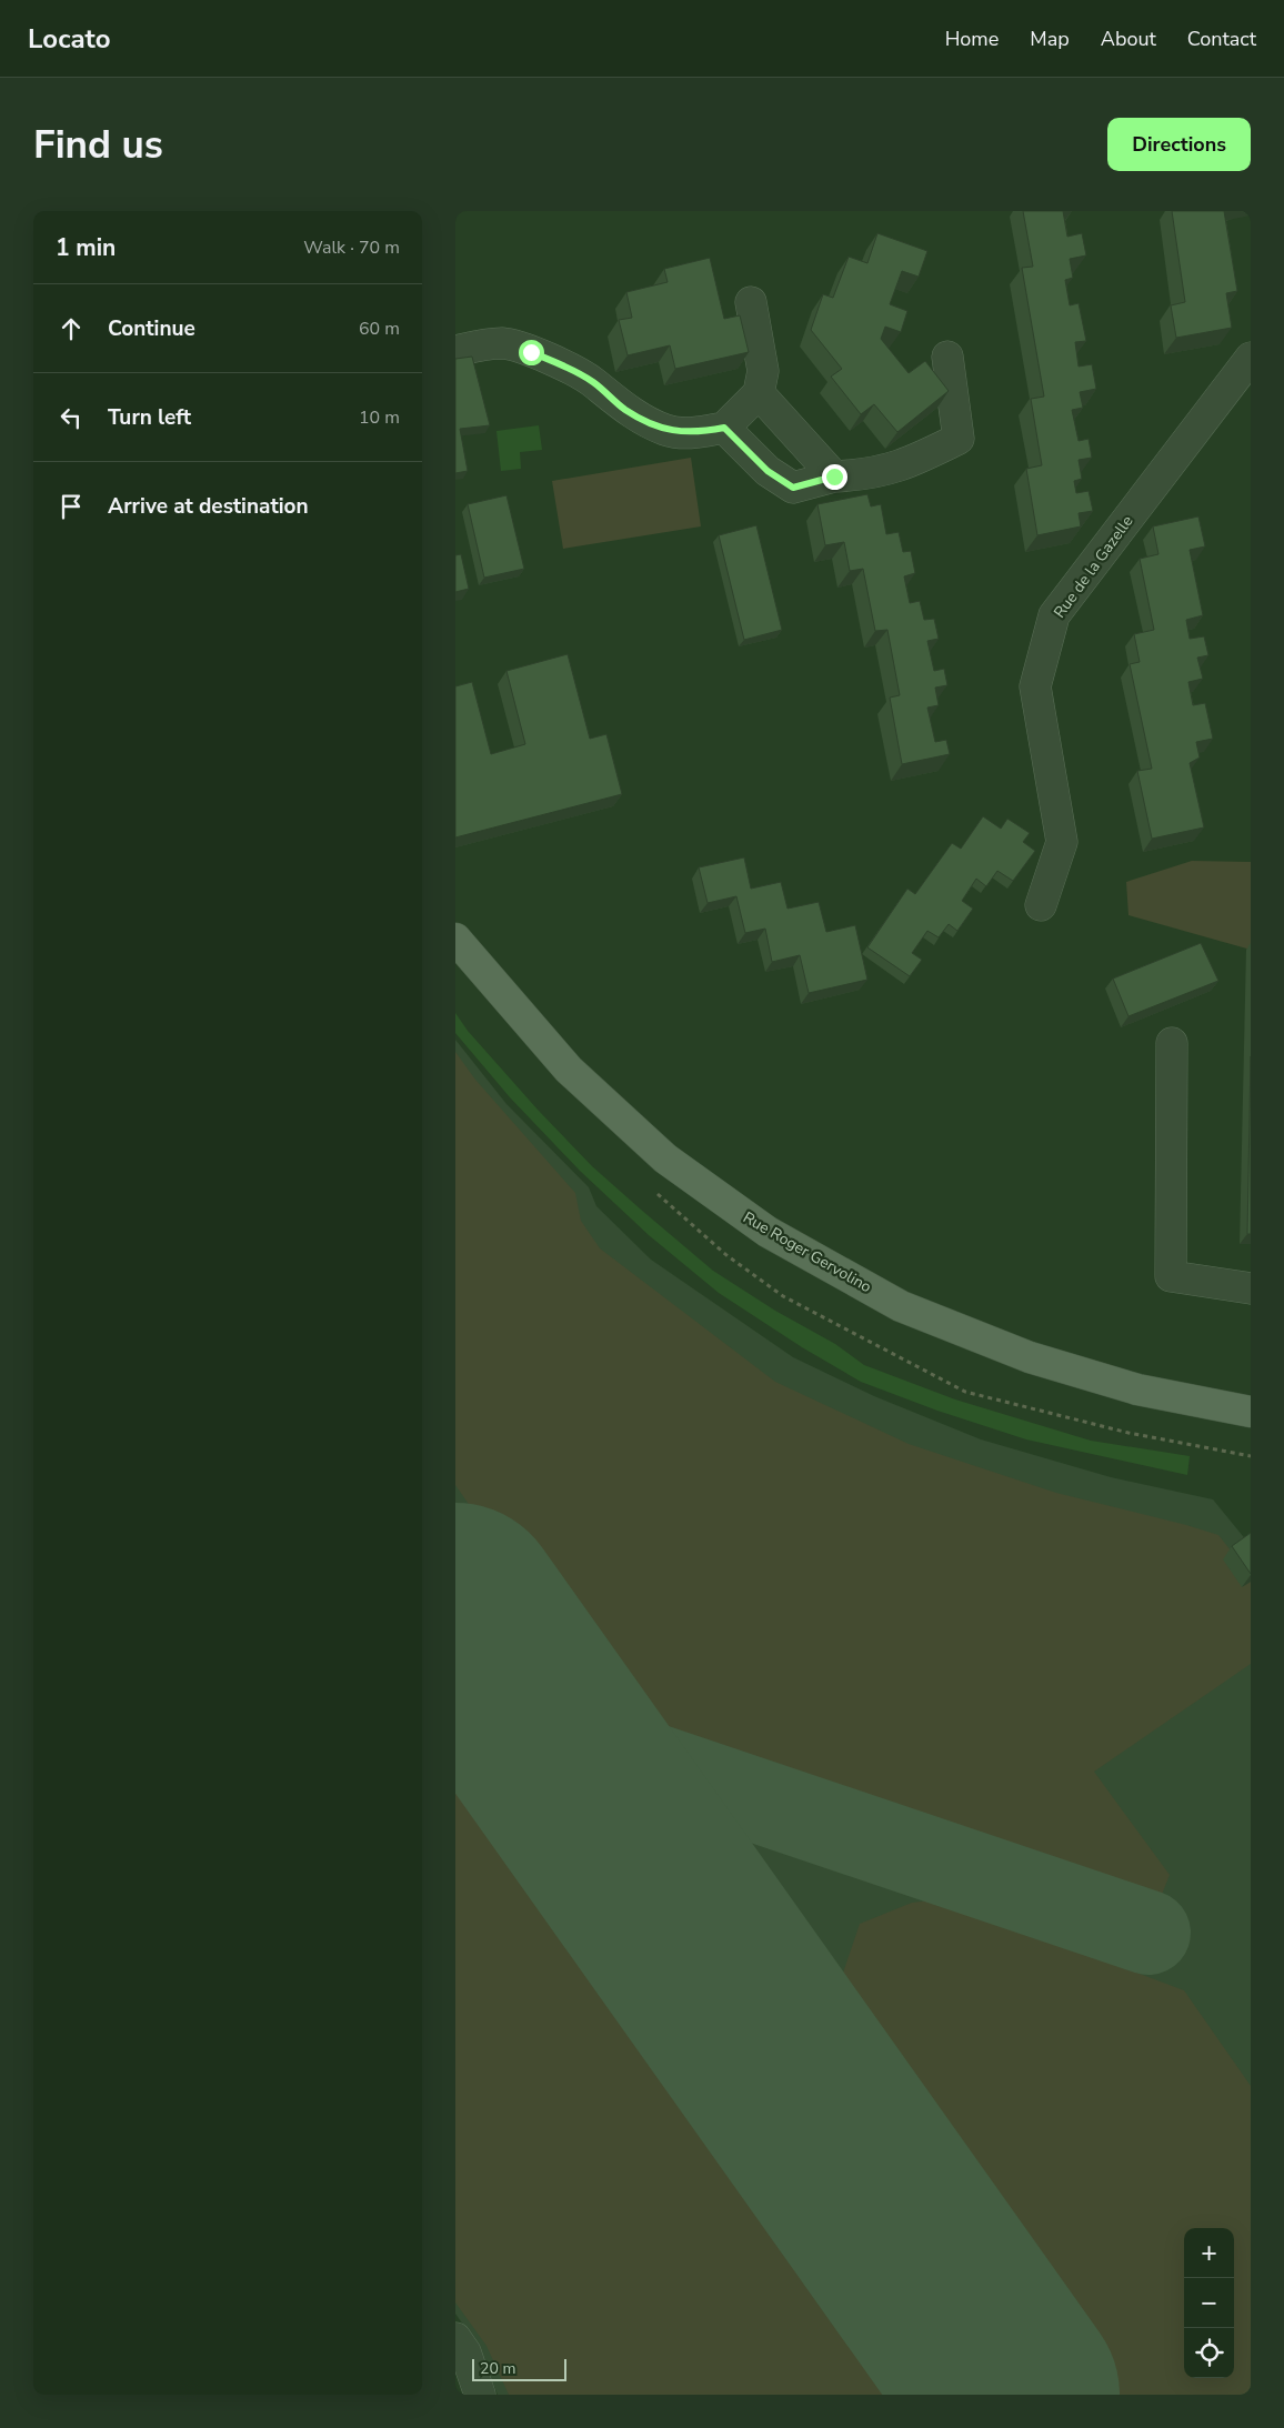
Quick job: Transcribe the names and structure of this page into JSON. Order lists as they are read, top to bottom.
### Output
{
  "streets": {
    "main road": ["Rue Roger Gervolino"],
    "street": ["Rue de la Gazelle"]
  },
  "scale_bar": "20 m",
  "page": {
    "header": "Locato",
    "nav": [
      "Home",
      "Map",
      "About",
      "Contact"
    ],
    "buttons": "Directions",
    "title": "Find us",
    "heading": ["1 min", "Walk · 70 m"],
    "list": [
      ["Continue", "60 m"],
      ["Turn left", "10 m"],
      "Arrive at destination"
    ],
    "map_buttons": ["+", "−"],
    "scale": "20 m"
  }
}
